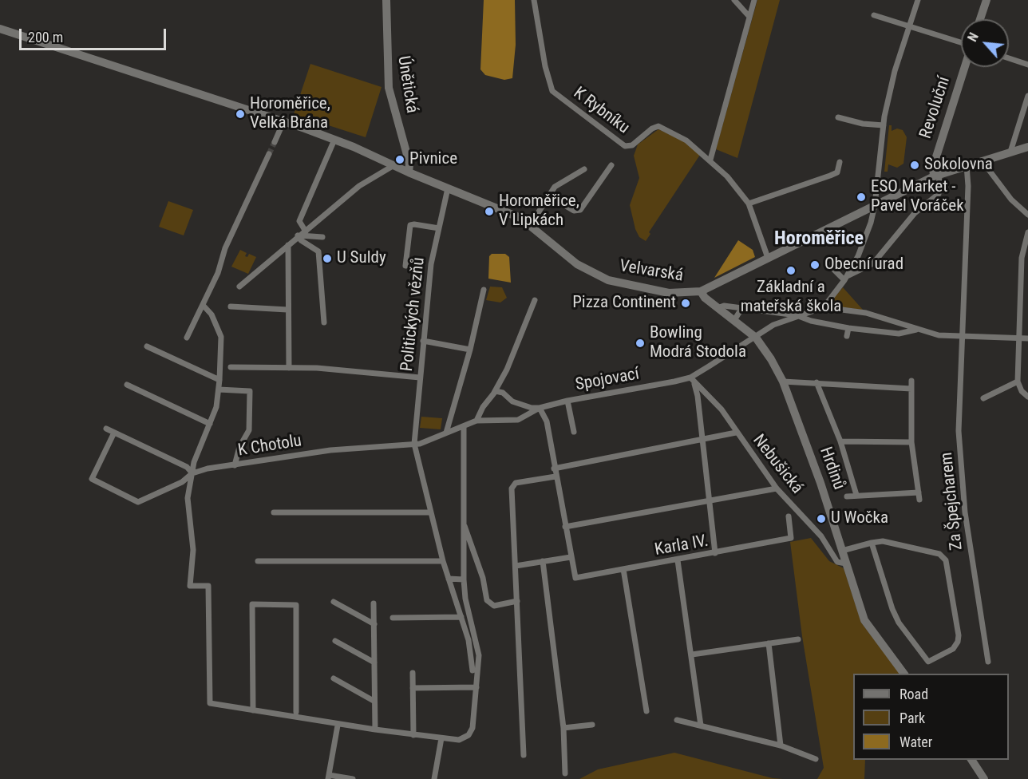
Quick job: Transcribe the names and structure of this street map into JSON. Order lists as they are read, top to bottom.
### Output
{
  "streets": {
    "main road": [
      "Únětická",
      "Revoluční",
      "Velvarská",
      "Hrdinů"
    ],
    "street": [
      "K Rybníku",
      "Politických vězňů",
      "Spojovací",
      "K Chotolu",
      "Nebušická",
      "Za Špejcharem",
      "Karla IV."
    ]
  },
  "crossings": [
    ["Únětická", "Velvarská"],
    ["Revoluční", "Velvarská"],
    ["K Rybníku", "Velvarská"],
    ["Velvarská", "Politických vězňů"],
    ["Velvarská", "Hrdinů"],
    ["Velvarská", "Za Špejcharem"],
    ["Politických vězňů", "Spojovací"],
    ["Politických vězňů", "K Chotolu"],
    ["Spojovací", "K Chotolu"],
    ["Spojovací", "Nebušická"],
    ["Spojovací", "Hrdinů"],
    ["Nebušická", "Hrdinů"]
  ],
  "districts": ["Horoměřice"],
  "places": [
    "Horoměřice, Velká Brána",
    "Pivnice",
    "Sokolovna",
    "ESO Market - Pavel Voráček",
    "Horoměřice, V Lipkách",
    "U Suldy",
    "Obecní urad",
    "Základní a mateřská škola",
    "Pizza Continent",
    "Bowling Modrá Stodola",
    "U Wočka"
  ],
  "legend": ["Road", "Park", "Water"],
  "scale_bar": "200 m",
  "north": "top left"
}
